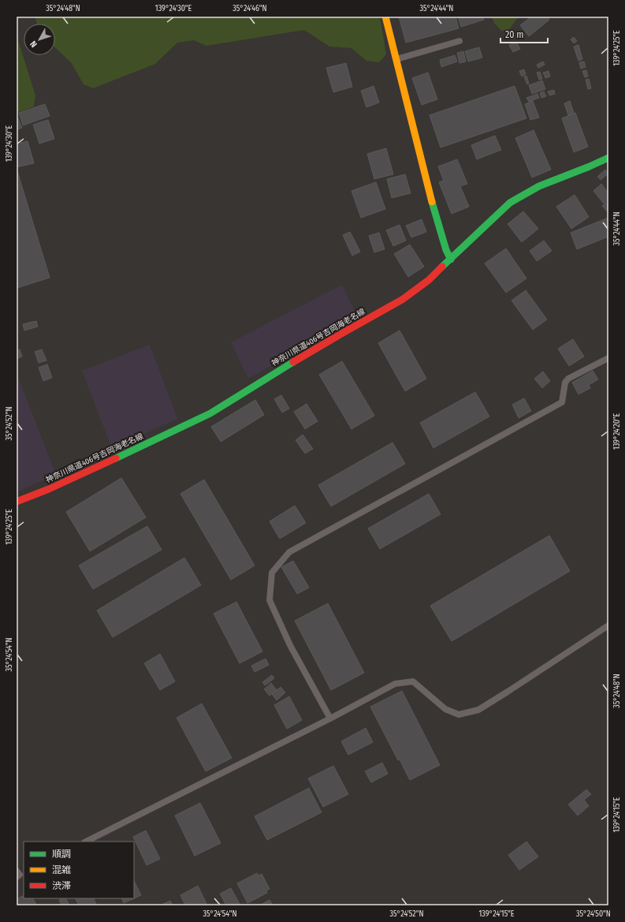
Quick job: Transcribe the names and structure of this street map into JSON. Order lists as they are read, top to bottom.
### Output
{
  "streets": {
    "main road": ["神奈川県道406号吉岡海老名線"]
  },
  "legend": ["順調", "混雑", "渋滞"],
  "scale_bar": "20 m",
  "north": "bottom left",
  "coordinates": [
    "35°24'48\"N",
    "139°24'30\"E",
    "35°24'46\"N",
    "35°24'44\"N",
    "139°24'25\"E",
    "35°24'52\"N",
    "139°24'20\"E",
    "35°24'54\"N",
    "139°24'15\"E",
    "35°24'50\"N"
  ]
}
